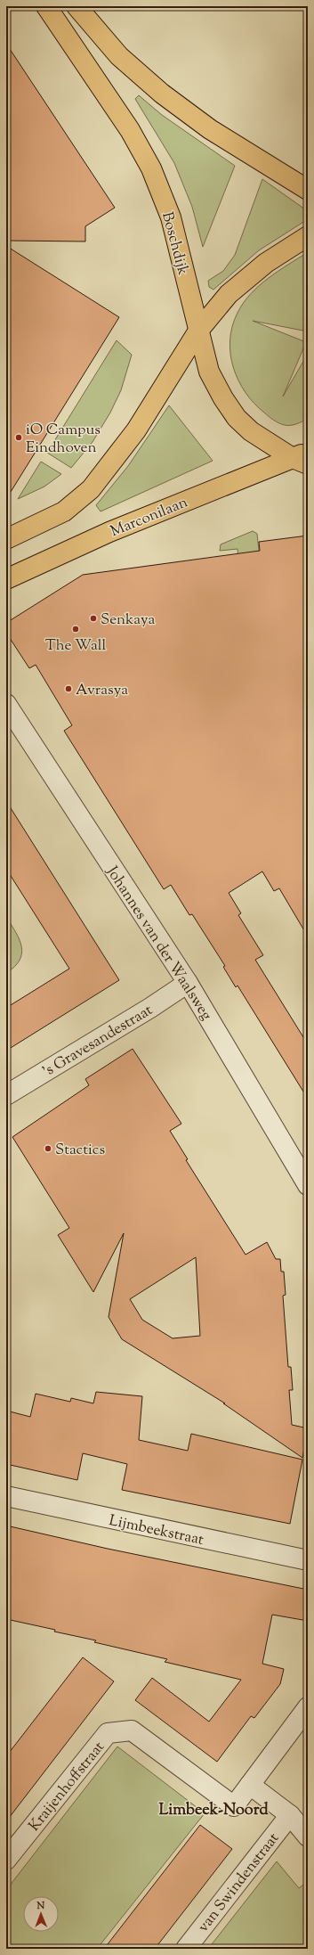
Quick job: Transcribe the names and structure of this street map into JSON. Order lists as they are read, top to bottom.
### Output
{
  "streets": {
    "main road": ["Boschdijk", "Marconilaan"],
    "street": [
      "Johannes van der Waalsweg",
      "'s Gravesandestraat",
      "Lijmbeekstraat",
      "Kraijenhoffstraat",
      "van Swindenstraat"
    ]
  },
  "crossings": [
    ["Boschdijk", "Marconilaan"],
    ["Johannes van der Waalsweg", "'s Gravesandestraat"]
  ],
  "districts": ["Limbeek-Noord"],
  "places": [
    "iO Campus Eindhoven",
    "Senkaya",
    "The Wall",
    "Avrasya",
    "Stactics"
  ],
  "north": "top"
}
